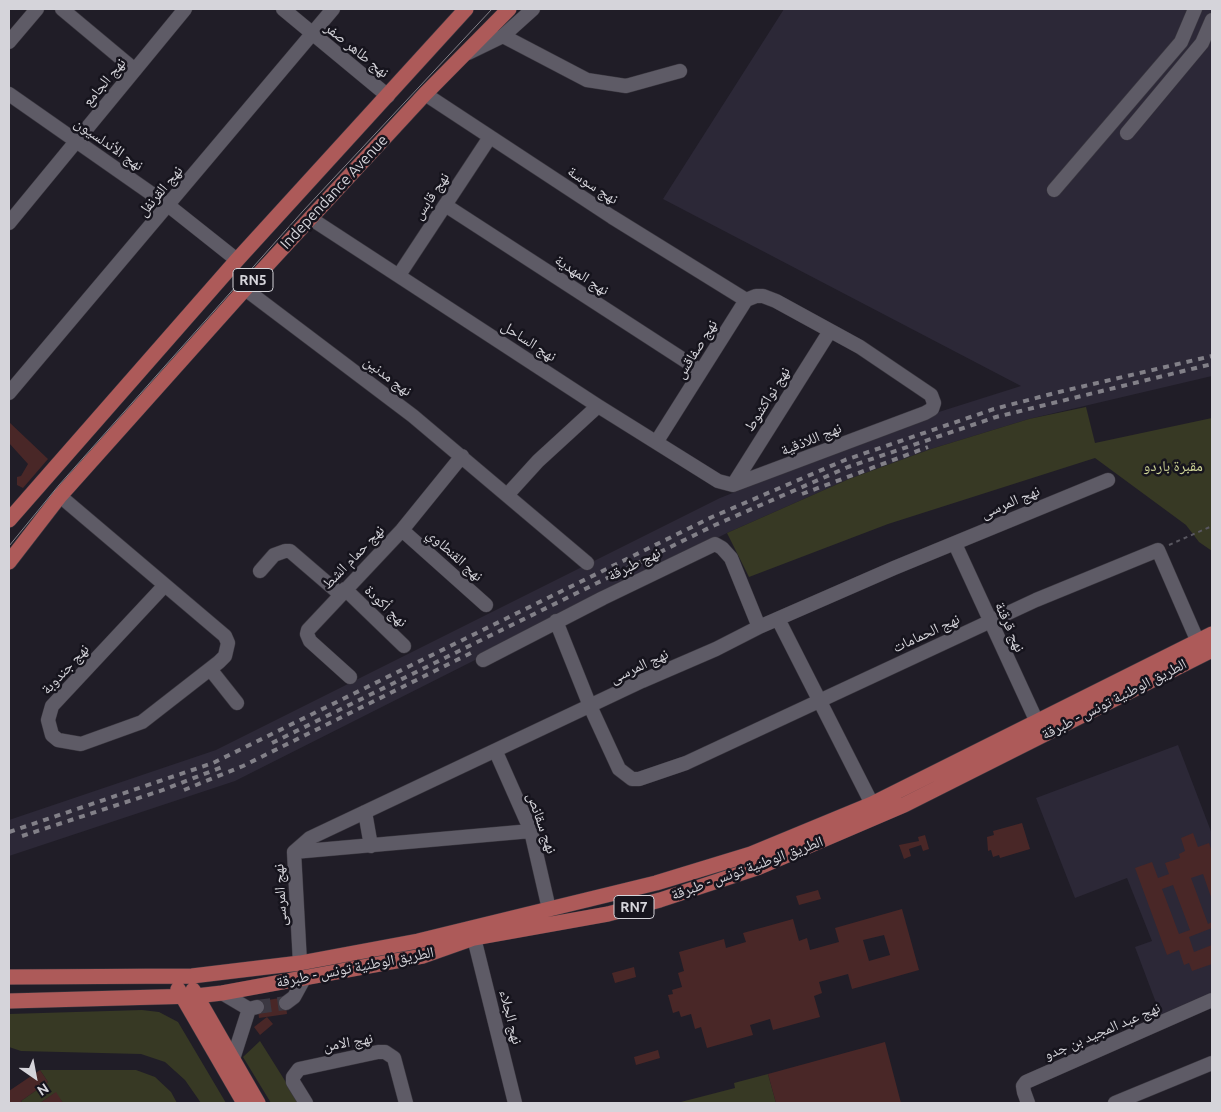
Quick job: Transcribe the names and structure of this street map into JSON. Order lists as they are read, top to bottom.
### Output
{
  "streets": {
    "main road": [
      "Independance Avenue",
      "RN5",
      "الطريق الوطنية تونس - طبرقة",
      "RN7"
    ],
    "street": [
      "نهج طاهر صفر",
      "نهج الجامع",
      "نهج الأندلسيون",
      "نهج سوسة",
      "نهج القرنفل",
      "نهج قابس",
      "نهج المهدية",
      "نهج الساحل",
      "نهج صفاقس",
      "نهج مدنين",
      "نهج نواكشوط",
      "نهج اللاذقية",
      "نهج المرسى",
      "نهج القنطاوي",
      "نهج حمام الشط",
      "نهج طبرقة",
      "نهج أكودة",
      "نهج قرقنة",
      "نهج الحمامات",
      "نهج جندوبة",
      "نهج سقانص",
      "نهج الجلاء",
      "نهج عبد المجيد بن جدو",
      "نهج الامن"
    ]
  },
  "crossings": [
    ["نهج طاهر صفر", "نهج القرنفل"],
    ["نهج طاهر صفر", "Independance Avenue"],
    ["نهج الجامع", "نهج الأندلسيون"],
    ["نهج الأندلسيون", "نهج القرنفل"],
    ["نهج الأندلسيون", "Independance Avenue"],
    ["نهج سوسة", "Independance Avenue"],
    ["نهج سوسة", "نهج قابس"],
    ["نهج سوسة", "نهج صفاقس"],
    ["Independance Avenue", "نهج الساحل"],
    ["Independance Avenue", "نهج مدنين"],
    ["Independance Avenue", "نهج جندوبة"],
    ["نهج قابس", "نهج المهدية"],
    ["نهج قابس", "نهج الساحل"],
    ["نهج المهدية", "نهج صفاقس"],
    ["نهج الساحل", "نهج صفاقس"],
    ["نهج الساحل", "نهج نواكشوط"],
    ["نهج الساحل", "نهج اللاذقية"],
    ["نهج مدنين", "نهج حمام الشط"],
    ["نهج نواكشوط", "نهج اللاذقية"],
    ["نهج المرسى", "نهج طبرقة"],
    ["نهج المرسى", "نهج قرقنة"],
    ["نهج المرسى", "نهج الحمامات"],
    ["نهج المرسى", "الطريق الوطنية تونس - طبرقة"],
    ["نهج المرسى", "نهج سقانص"],
    ["نهج القنطاوي", "نهج حمام الشط"],
    ["نهج حمام الشط", "نهج أكودة"],
    ["نهج قرقنة", "نهج الحمامات"],
    ["نهج قرقنة", "الطريق الوطنية تونس - طبرقة"],
    ["الطريق الوطنية تونس - طبرقة", "نهج سقانص"],
    ["الطريق الوطنية تونس - طبرقة", "نهج الجلاء"]
  ],
  "parks": ["مقبرة باردو"],
  "north": "bottom right"
}
